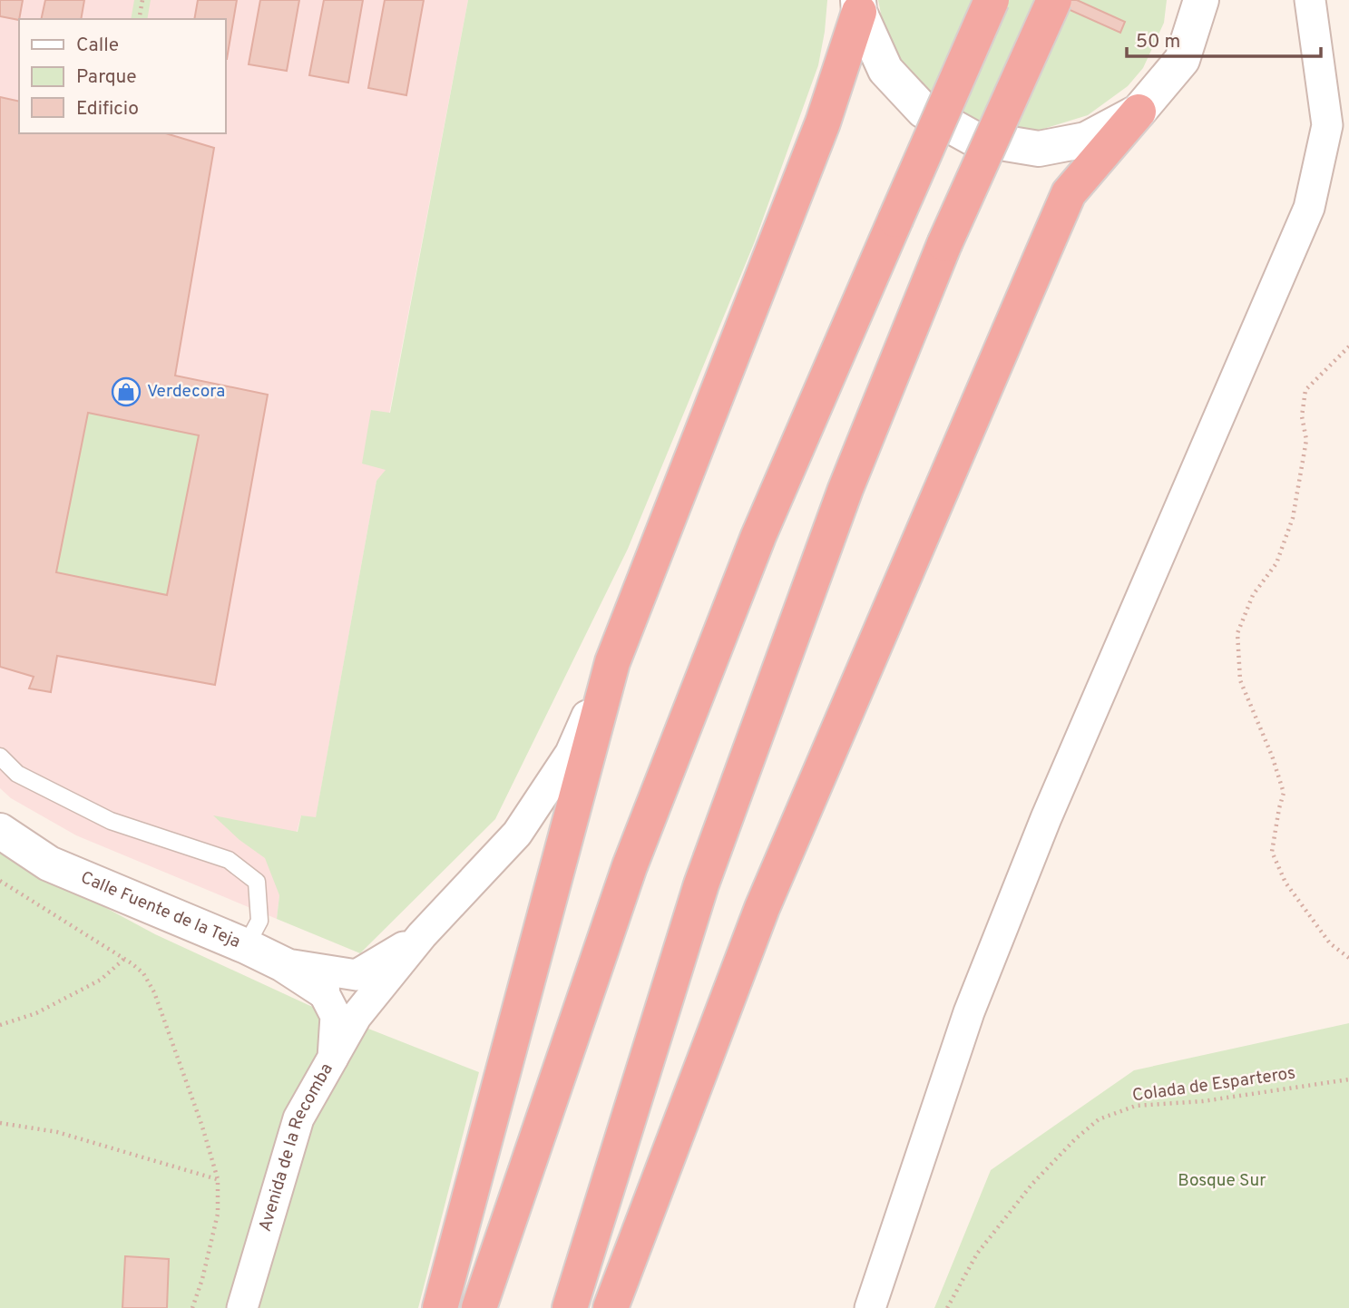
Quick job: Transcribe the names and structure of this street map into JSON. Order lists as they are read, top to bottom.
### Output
{
  "streets": {
    "street": ["Calle Fuente de la Teja", "Avenida de la Recomba"],
    "path": ["Colada de Esparteros"]
  },
  "crossings": [
    ["Calle Fuente de la Teja", "Avenida de la Recomba"]
  ],
  "parks": ["Bosque Sur"],
  "places": {
    "shop": ["Verdecora"]
  },
  "legend": ["Calle", "Parque", "Edificio"],
  "scale_bar": "50 m"
}
